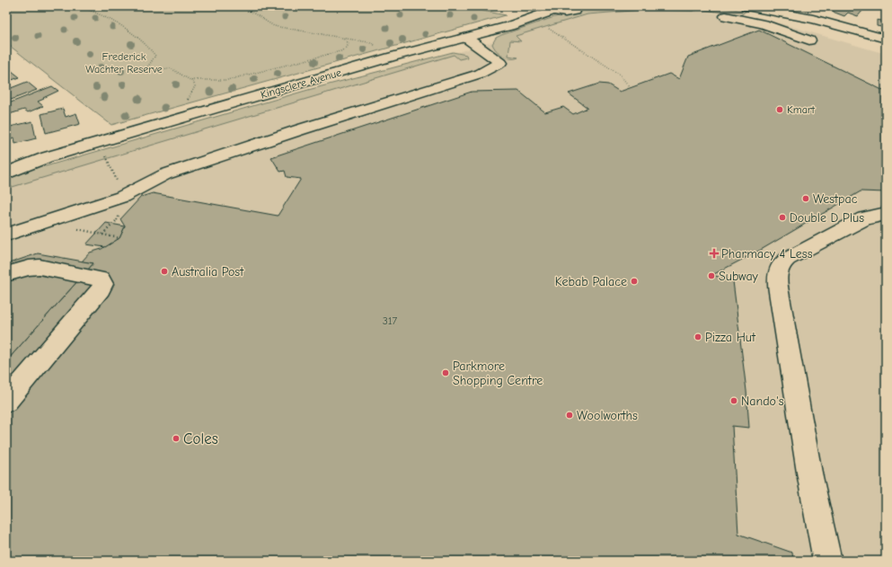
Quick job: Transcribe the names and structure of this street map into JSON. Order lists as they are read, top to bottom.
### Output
{
  "streets": {
    "main road": ["Kingsclere Avenue"]
  },
  "parks": ["Frederick Wachter Reserve"],
  "places": {
    "other": [
      "Kmart",
      "Westpac",
      "Double D Plus",
      "Australia Post",
      "Subway",
      "Kebab Palace",
      "Pizza Hut",
      "Parkmore Shopping Centre",
      "Nando's",
      "Woolworths",
      "Coles"
    ],
    "health": ["Pharmacy 4 Less"]
  },
  "house_numbers": ["317"]
}
